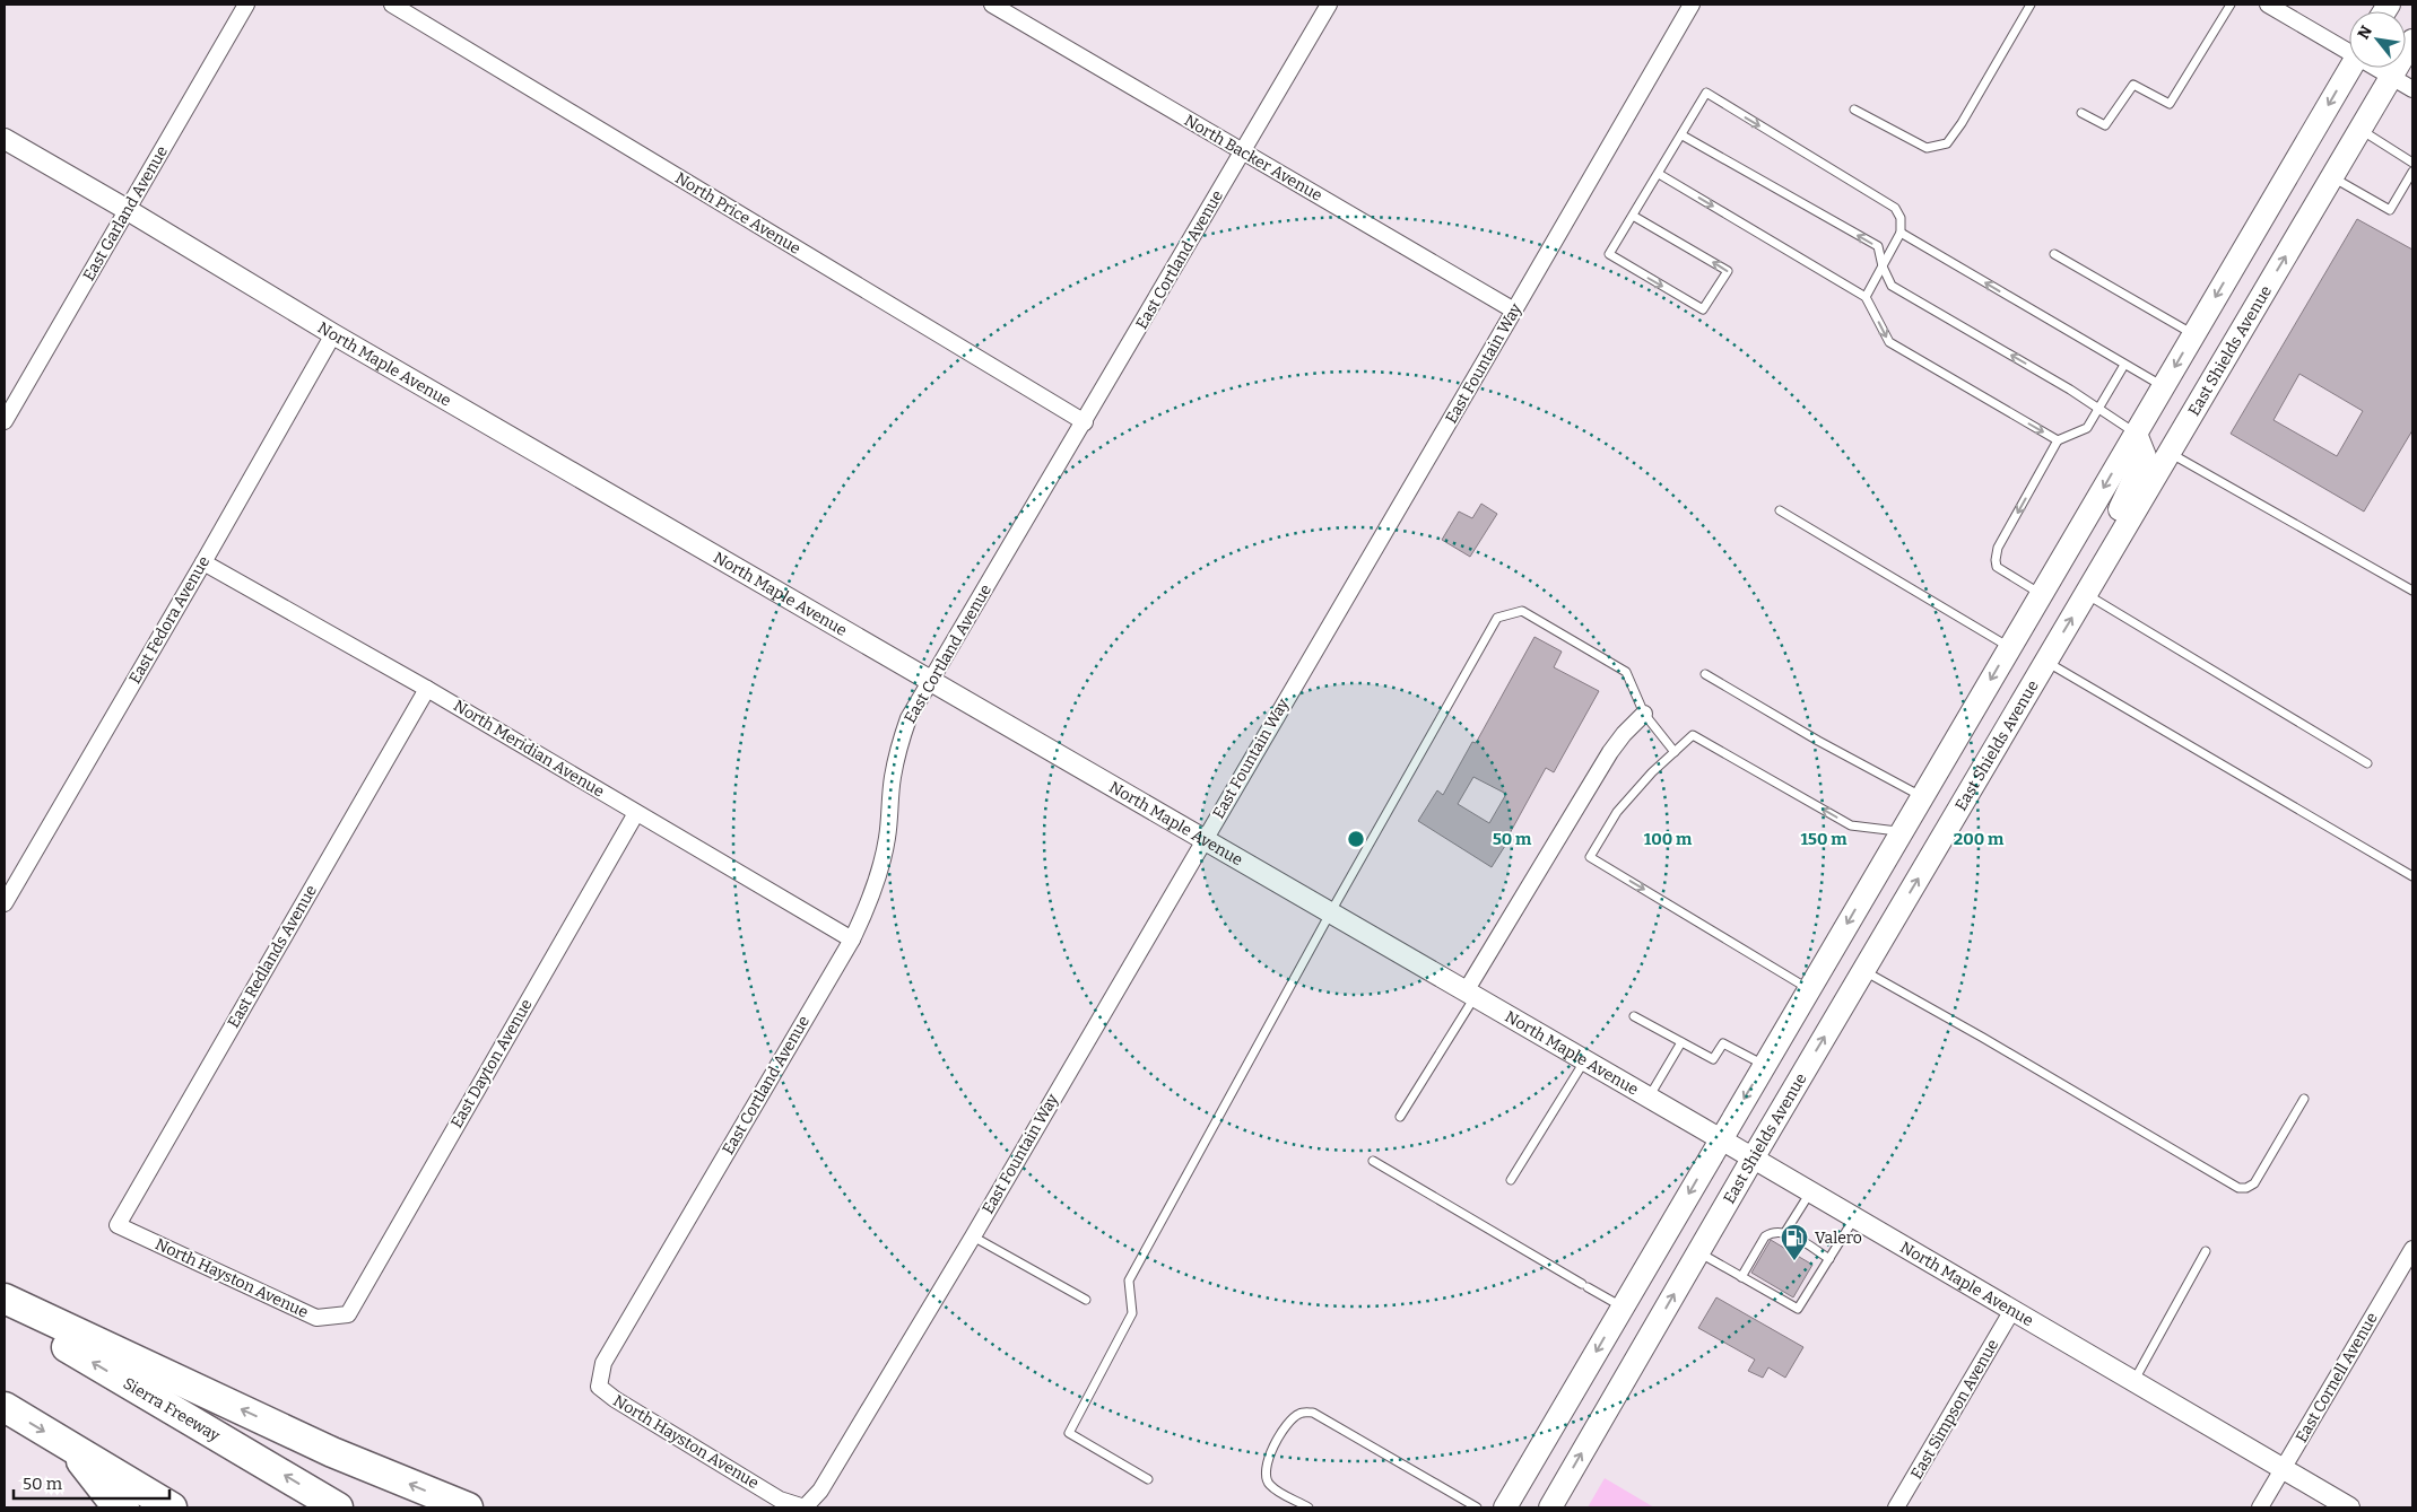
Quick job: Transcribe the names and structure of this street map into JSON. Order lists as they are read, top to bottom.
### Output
{
  "streets": {
    "highway": ["Sierra Freeway"],
    "main road": ["East Shields Avenue"],
    "street": [
      "North Backer Avenue",
      "East Garland Avenue",
      "North Price Avenue",
      "East Cortland Avenue",
      "East Fountain Way",
      "North Maple Avenue",
      "East Fedora Avenue",
      "North Meridian Avenue",
      "East Redlands Avenue",
      "East Dayton Avenue",
      "North Hayston Avenue",
      "East Cornell Avenue",
      "East Simpson Avenue"
    ]
  },
  "crossings": [
    ["North Backer Avenue", "East Cortland Avenue"],
    ["North Backer Avenue", "East Fountain Way"],
    ["East Garland Avenue", "North Maple Avenue"],
    ["North Price Avenue", "East Cortland Avenue"],
    ["East Cortland Avenue", "North Maple Avenue"],
    ["East Cortland Avenue", "North Meridian Avenue"],
    ["East Cortland Avenue", "North Hayston Avenue"],
    ["East Shields Avenue", "North Maple Avenue"],
    ["East Fountain Way", "North Maple Avenue"],
    ["East Fountain Way", "North Hayston Avenue"],
    ["North Maple Avenue", "East Fedora Avenue"],
    ["North Maple Avenue", "East Cornell Avenue"],
    ["North Maple Avenue", "East Simpson Avenue"],
    ["East Fedora Avenue", "North Meridian Avenue"],
    ["North Meridian Avenue", "East Redlands Avenue"],
    ["North Meridian Avenue", "East Dayton Avenue"],
    ["East Redlands Avenue", "North Hayston Avenue"],
    ["East Dayton Avenue", "North Hayston Avenue"]
  ],
  "places": {
    "fuel station": ["Valero"]
  },
  "scale_bar": "50 m",
  "north": "top left",
  "rings": [
    "50 m",
    "100 m",
    "150 m",
    "200 m"
  ]
}
